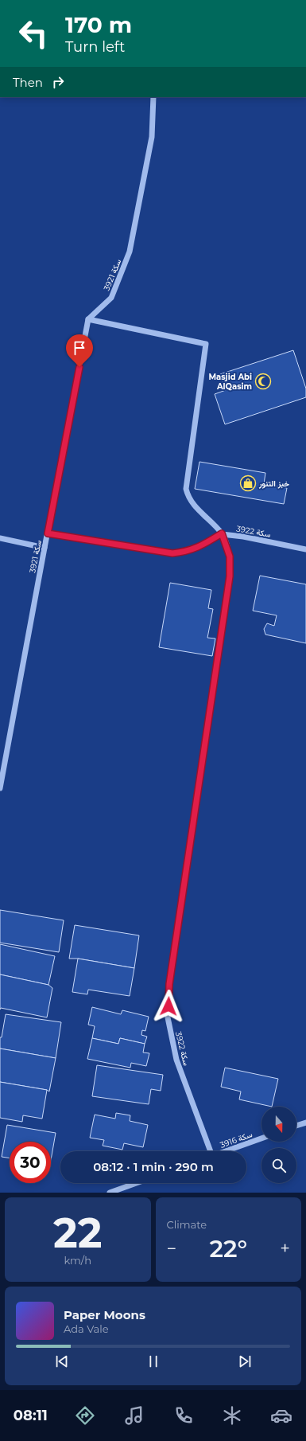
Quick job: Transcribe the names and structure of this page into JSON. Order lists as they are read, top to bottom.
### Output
{
  "streets": {
    "street": ["سكة 3921", "سكة 3922", "سكة 3916"]
  },
  "places": {
    "mosque": ["Masjid Abi AlQasim"],
    "shop": ["خبز التنور"]
  },
  "north": "bottom",
  "page": {
    "turn": ["170 m", "Turn left"],
    "then": "Then",
    "limit": "30",
    "trip": "08:12 · 1 min · 290 m",
    "tile": [
      ["22", "km/h"],
      "Climate"
    ],
    "heat": ["−", "22°", "+"],
    "song": ["Paper Moons", "Ada Vale"],
    "tabs": "08:11"
  }
}
